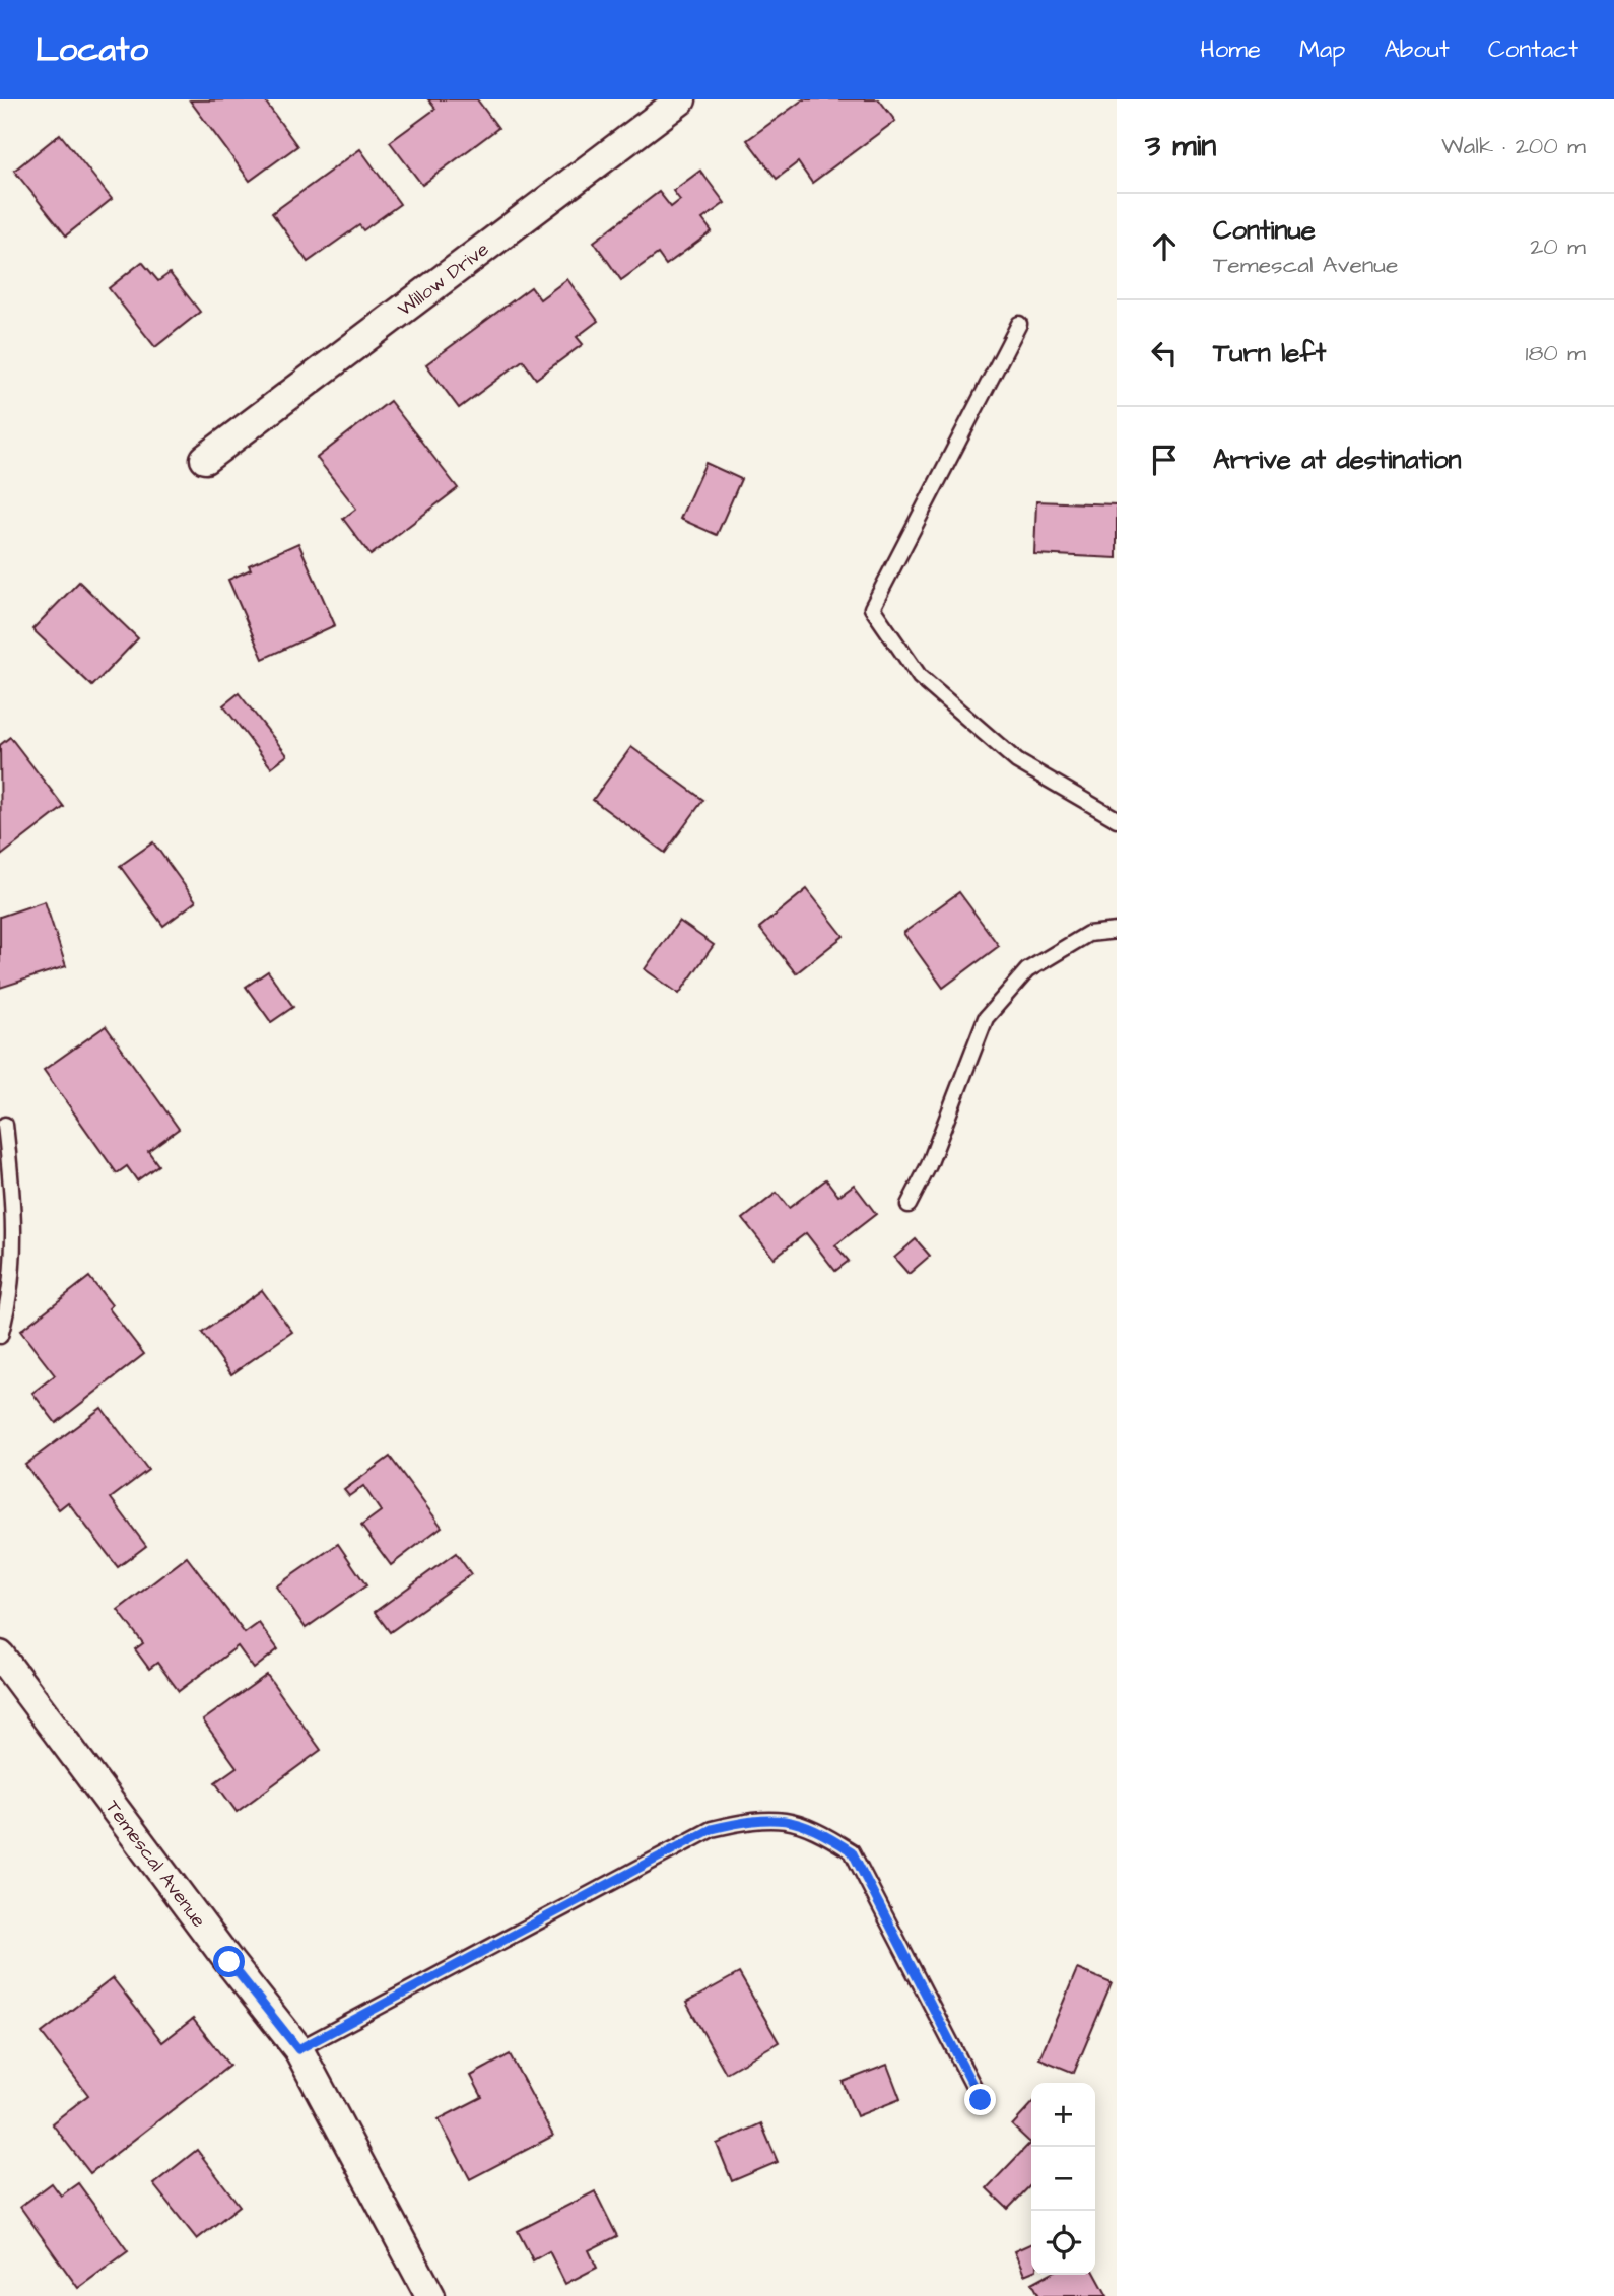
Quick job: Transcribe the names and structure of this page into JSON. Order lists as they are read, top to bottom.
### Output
{
  "streets": {
    "street": ["Willow Drive", "Temescal Avenue"]
  },
  "page": {
    "header": "Locato",
    "nav": [
      "Home",
      "Map",
      "About",
      "Contact"
    ],
    "heading": ["3 min", "Walk · 200 m"],
    "list": [
      ["Continue", "Temescal Avenue", "20 m"],
      ["Turn left", "180 m"],
      "Arrive at destination"
    ],
    "map_buttons": ["+", "−"]
  }
}
